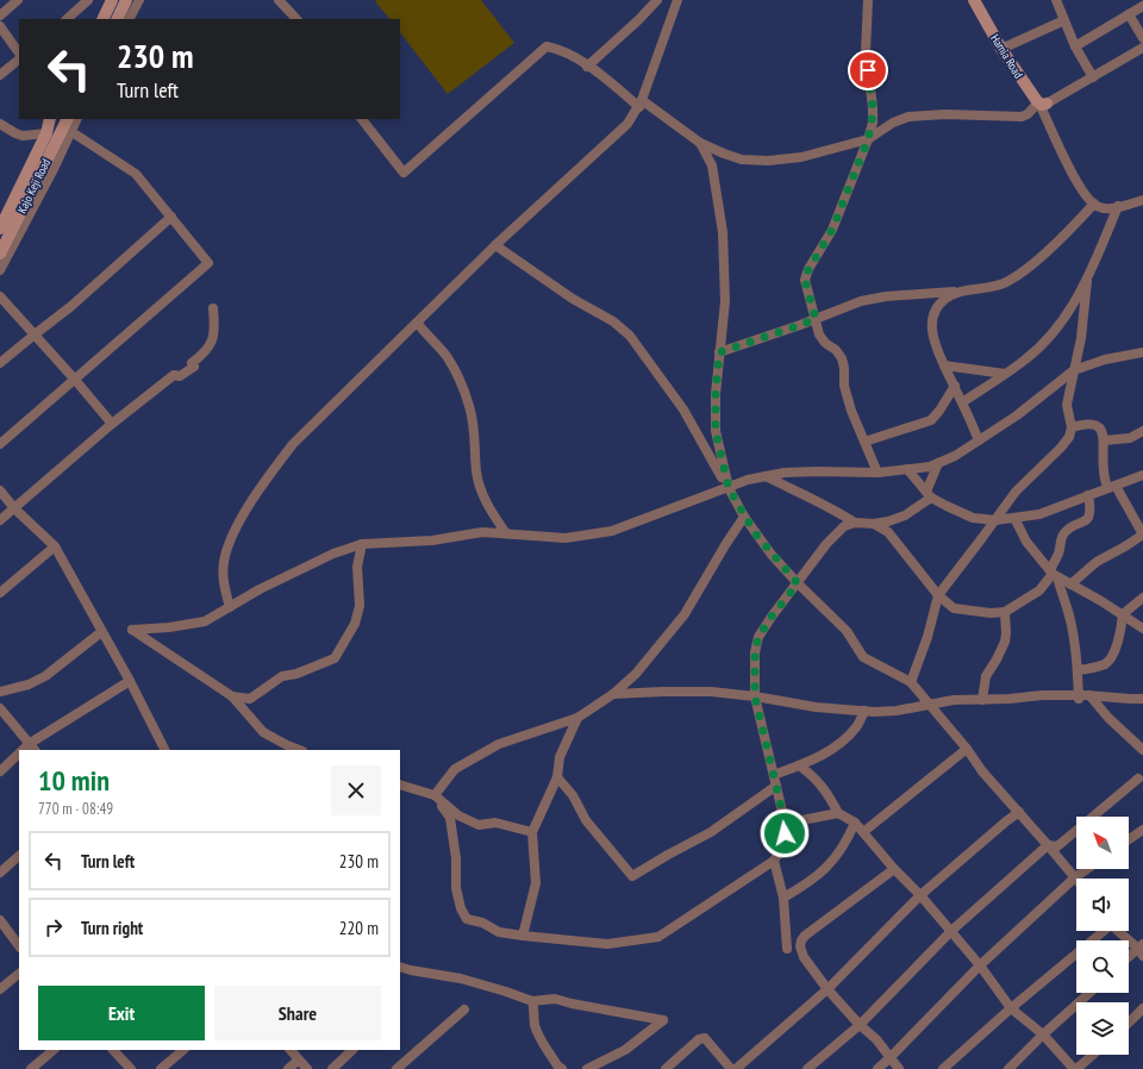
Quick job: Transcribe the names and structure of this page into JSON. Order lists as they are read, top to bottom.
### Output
{
  "streets": {
    "main road": ["Hamia Road", "Kajo Keji Road"]
  },
  "north": "top left",
  "page": {
    "turn": ["230 m", "Turn left"],
    "heading": ["10 min", "770 m · 08:49"],
    "list": [
      {
        "name": "Turn left",
        "value": "230 m"
      },
      {
        "name": "Turn right",
        "value": "220 m"
      }
    ],
    "buttons": ["Exit", "Share"]
  }
}
